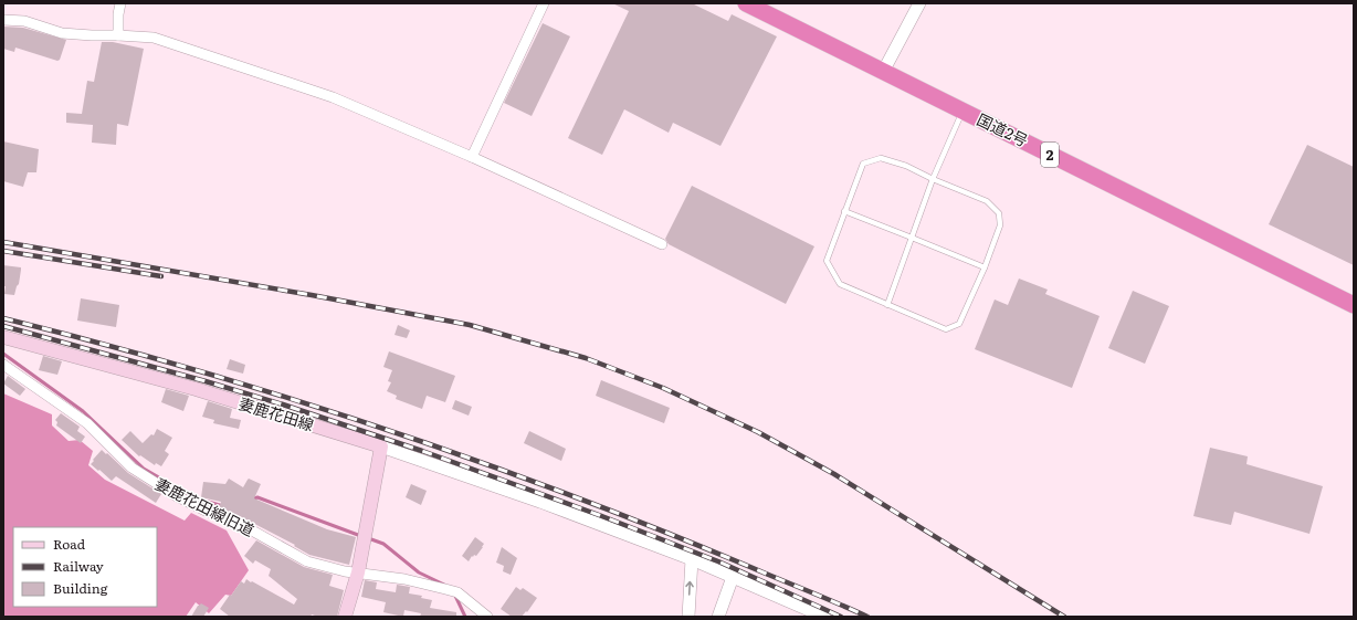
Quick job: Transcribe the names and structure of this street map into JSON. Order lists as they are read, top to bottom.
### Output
{
  "streets": {
    "highway": ["国道2号", "2"],
    "main road": ["妻鹿花田線"],
    "street": ["妻鹿花田線旧道"]
  },
  "legend": ["Road", "Railway", "Building"]
}
